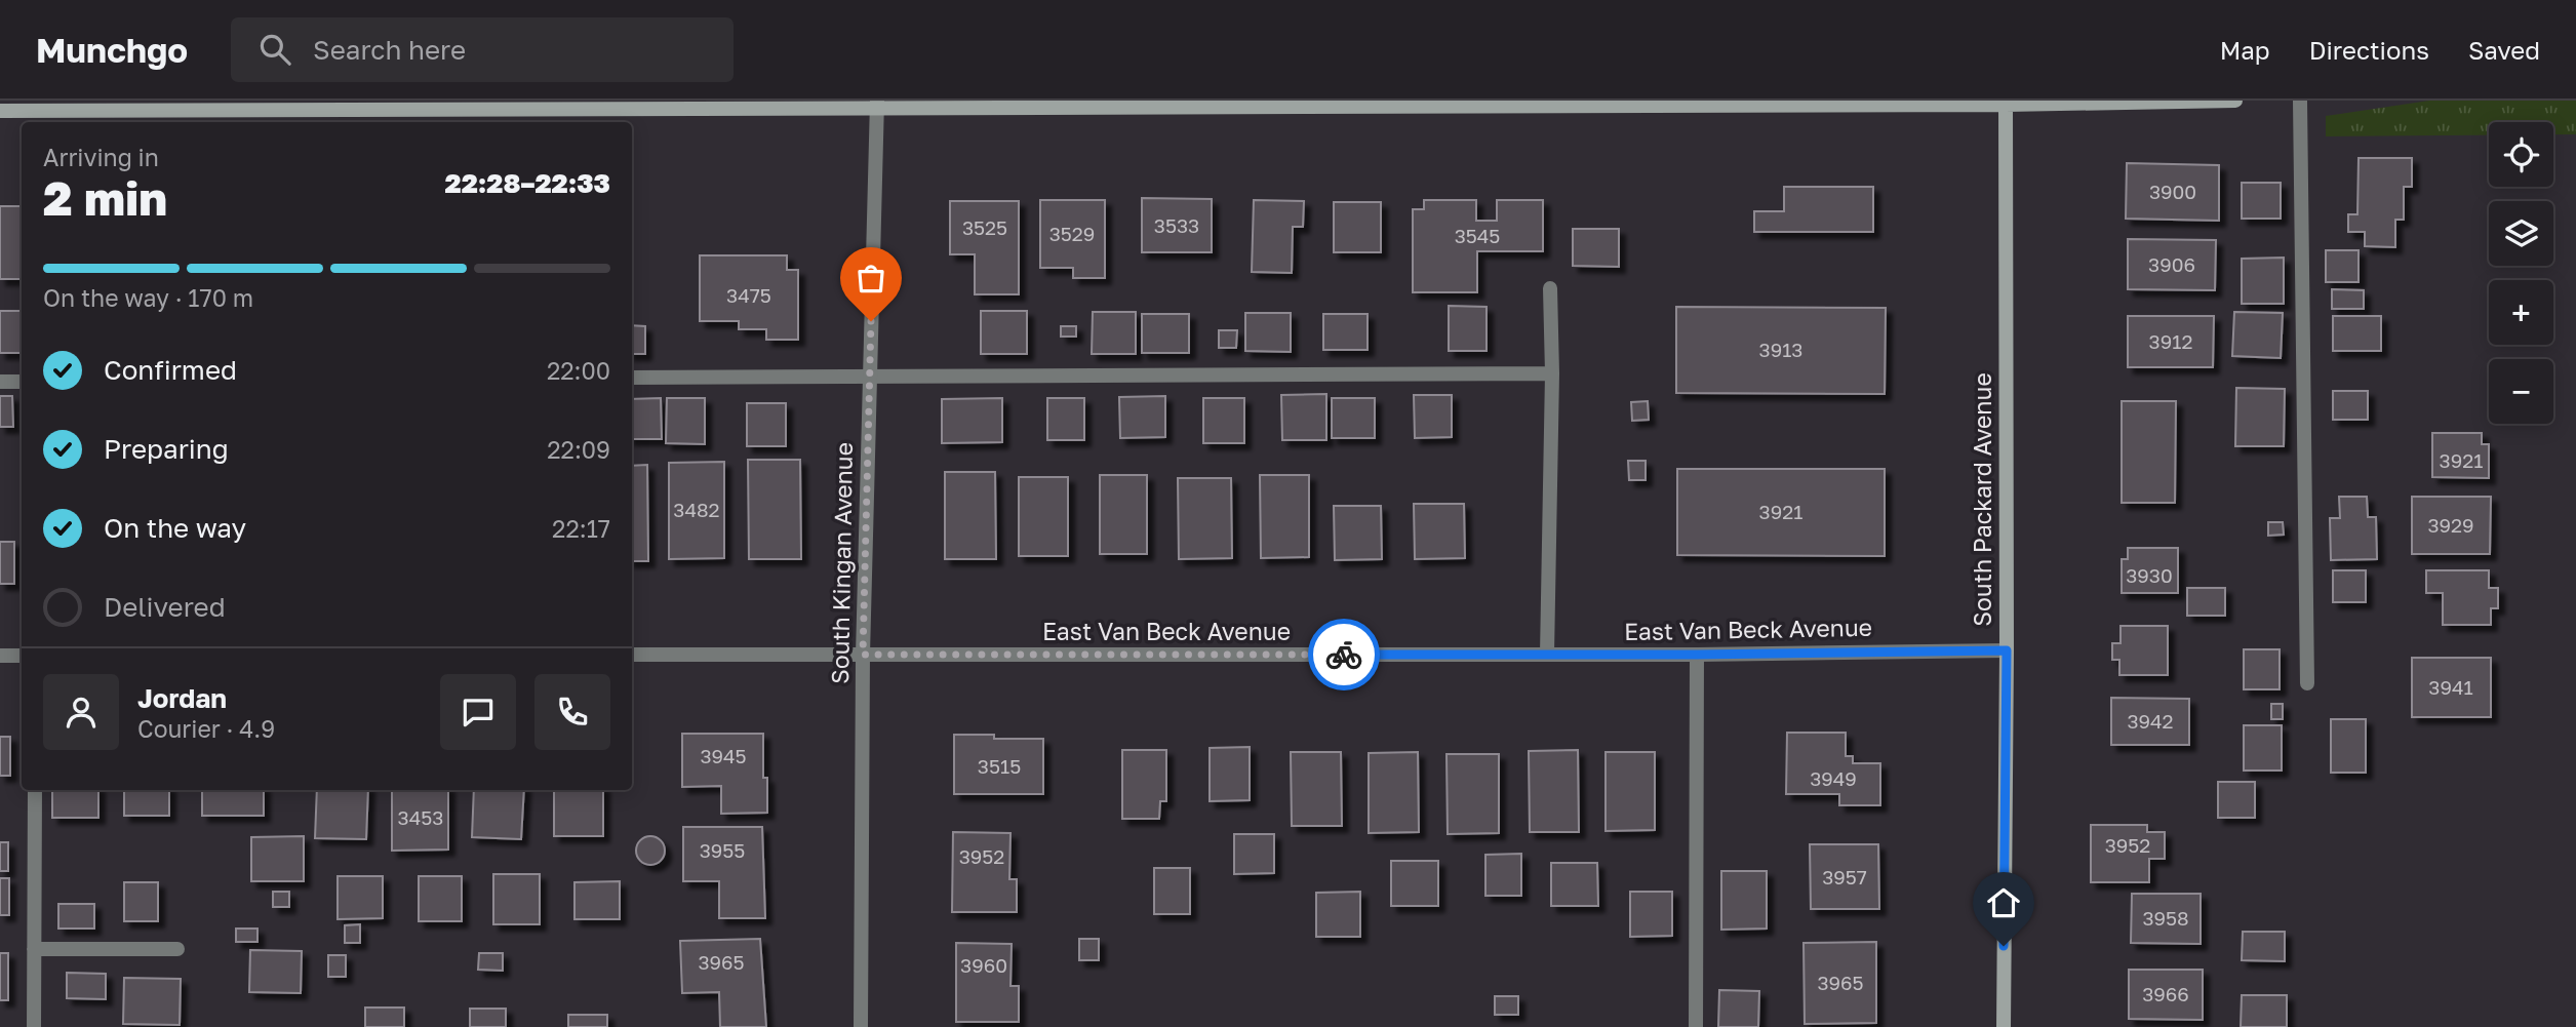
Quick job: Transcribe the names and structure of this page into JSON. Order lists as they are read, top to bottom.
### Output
{
  "streets": {
    "main road": ["South Packard Avenue"],
    "street": ["South Kingan Avenue", "East Van Beck Avenue"]
  },
  "crossings": [
    ["South Packard Avenue", "East Van Beck Avenue"],
    ["South Kingan Avenue", "East Van Beck Avenue"]
  ],
  "house_numbers": [
    "3900",
    "3533",
    "3525",
    "3529",
    "3545",
    "3906",
    "3475",
    "3912",
    "3913",
    "3921",
    "3482",
    "3921",
    "3929",
    "3930",
    "3941",
    "3942",
    "3945",
    "3515",
    "3949",
    "3453",
    "3952",
    "3955",
    "3952",
    "3957",
    "3958",
    "3965",
    "3960",
    "3965",
    "3966"
  ],
  "page": {
    "header": "Munchgo",
    "search": "Search here",
    "nav": ["Map", "Directions", "Saved"],
    "map_buttons": ["+", "−"],
    "heading": ["2 min", "Arriving in", "22:28–22:33"],
    "panel": ["Jordan", "Courier · 4.9"],
    "bar": "On the way · 170 m",
    "list": [
      ["Confirmed", "22:00"],
      ["Preparing", "22:09"],
      ["On the way", "22:17"],
      "Delivered"
    ]
  }
}
